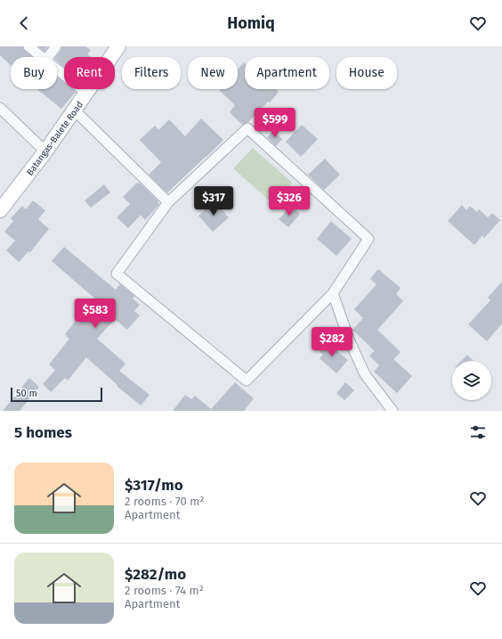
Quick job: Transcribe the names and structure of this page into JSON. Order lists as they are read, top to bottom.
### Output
{
  "streets": {
    "main road": ["Batangas-Balete Road"]
  },
  "scale_bar": "50 m",
  "page": {
    "header": "Homiq",
    "chip": [
      "Buy",
      "Rent",
      "Filters",
      "New",
      "Apartment",
      "House"
    ],
    "price": [
      "$599",
      "$317",
      "$326",
      "$583",
      "$282"
    ],
    "scale": "50 m",
    "heading": "5 homes",
    "list": [
      {
        "name": "$317/mo",
        "note": "2 rooms · 70 m² · Apartment"
      },
      {
        "name": "$282/mo",
        "note": "2 rooms · 74 m² · Apartment"
      }
    ]
  }
}
